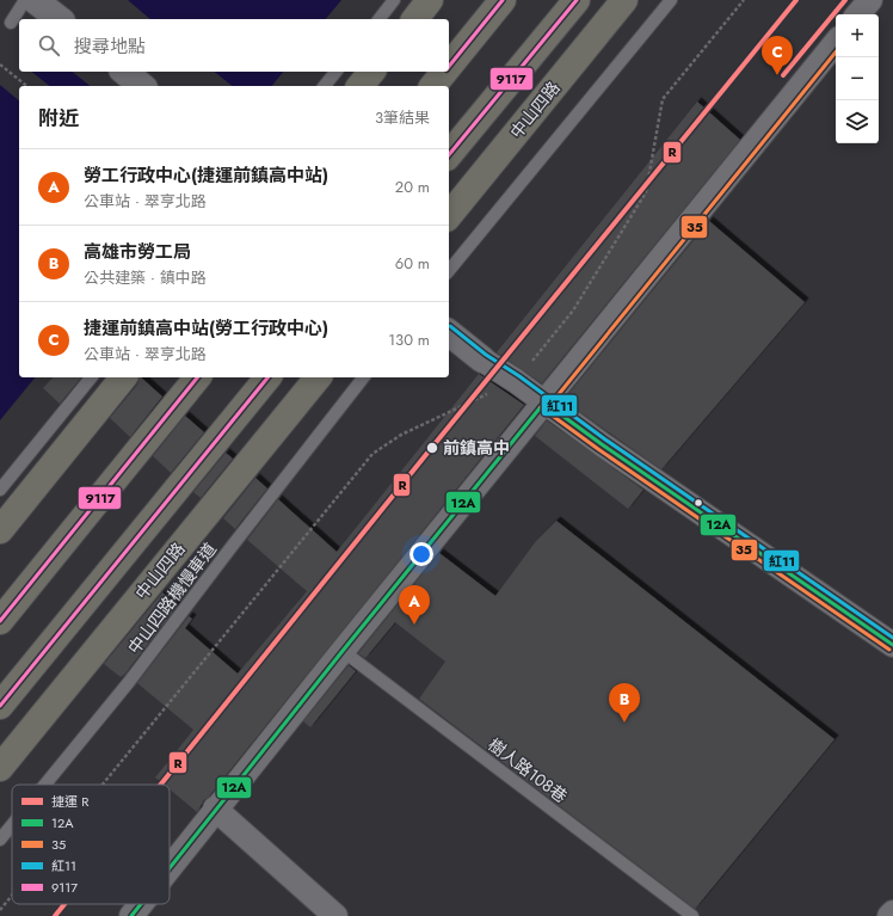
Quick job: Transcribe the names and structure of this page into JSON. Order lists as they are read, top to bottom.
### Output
{
  "streets": {
    "main road": ["中山四路"],
    "lane": ["中山四路機慢車道", "樹人路108巷"]
  },
  "places": ["前鎮高中"],
  "lines": [
    "metro line R",
    "transit line 9117",
    "transit line 35",
    "transit line 紅11",
    "transit line 12A"
  ],
  "legend": [
    "捷運 R",
    "12A",
    "35",
    "紅11",
    "9117"
  ],
  "page": {
    "map_buttons": ["+", "−"],
    "search": "搜尋地點",
    "pins": ["C", "A", "B"],
    "heading": ["附近", "3筆結果"],
    "list": [
      {
        "mark": "A",
        "name": "勞工行政中心(捷運前鎮高中站)",
        "note": "公車站 · 翠亨北路",
        "value": "20 m"
      },
      {
        "mark": "B",
        "name": "高雄市勞工局",
        "note": "公共建築 · 鎮中路",
        "value": "60 m"
      },
      {
        "mark": "C",
        "name": "捷運前鎮高中站(勞工行政中心)",
        "note": "公車站 · 翠亨北路",
        "value": "130 m"
      }
    ]
  }
}
